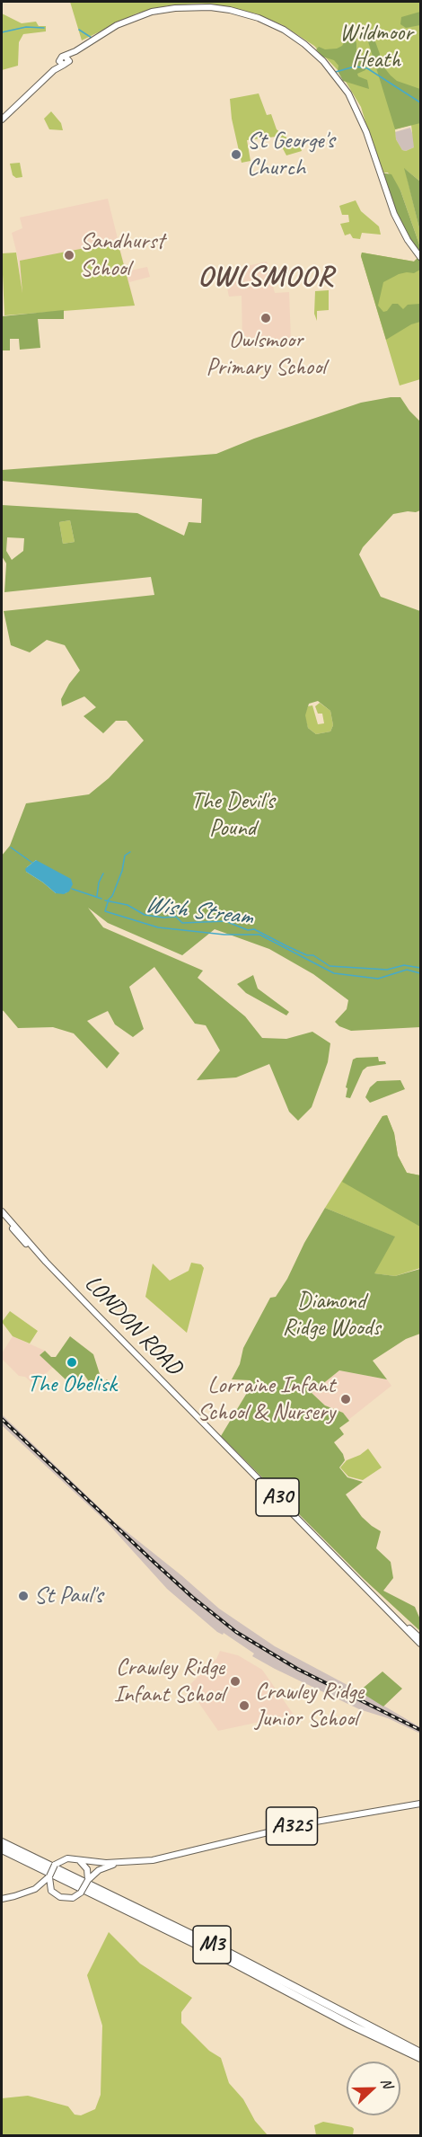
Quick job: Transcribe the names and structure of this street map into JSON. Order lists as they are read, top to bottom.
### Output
{
  "streets": {
    "highway": ["M3"],
    "main road": ["LONDON ROAD", "A30", "A325"]
  },
  "districts": ["OWLSMOOR"],
  "water": ["Wish Stream"],
  "parks": ["Wildmoor Heath", "The Devil's Pound", "Diamond Ridge Woods"],
  "places": [
    "St George's Church",
    "Sandhurst School",
    "Owlsmoor Primary School",
    "The Obelisk",
    "Lorraine Infant School & Nursery",
    "St Paul's",
    "Crawley Ridge Infant School",
    "Crawley Ridge Junior School"
  ],
  "north": "right"
}
